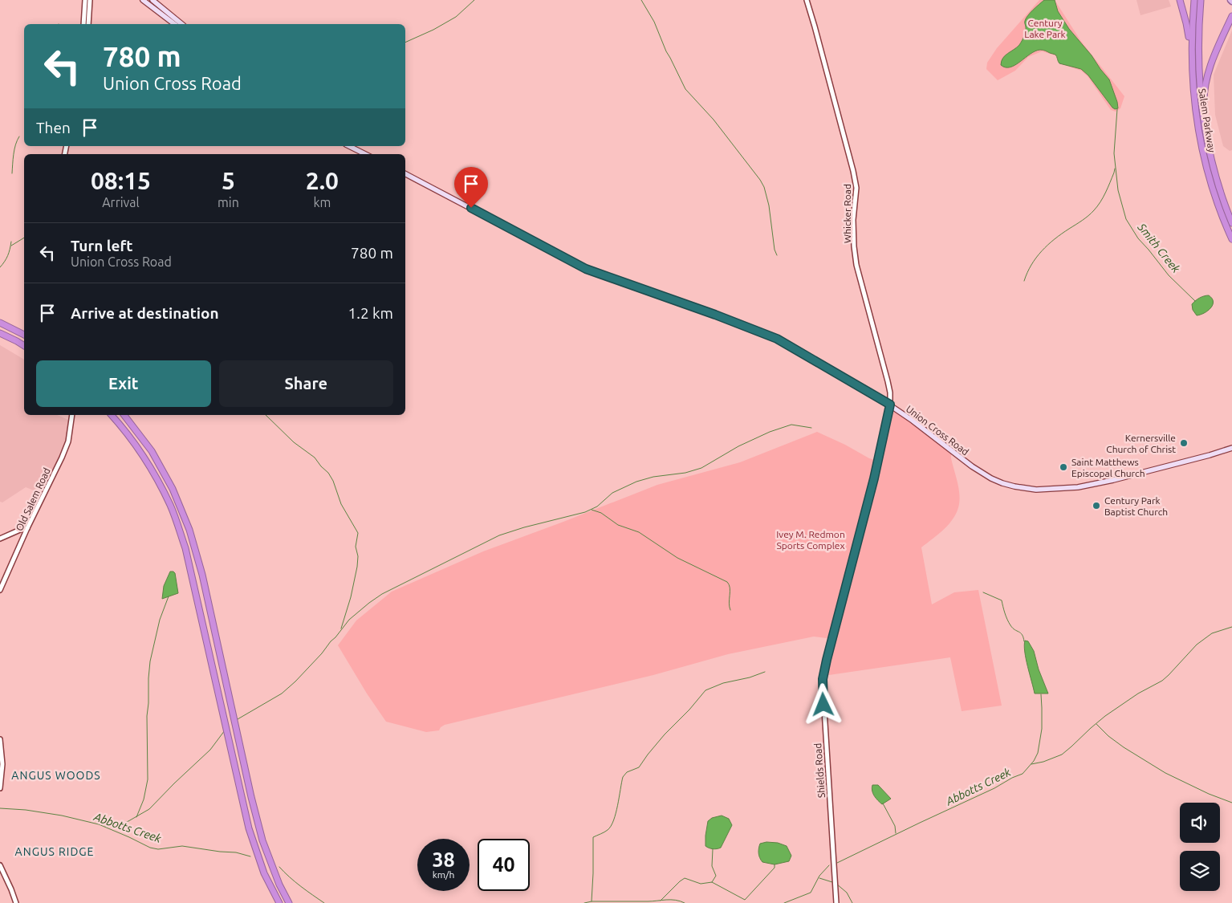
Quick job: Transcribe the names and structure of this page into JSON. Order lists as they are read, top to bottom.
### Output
{
  "streets": {
    "highway": ["Salem Parkway"],
    "main road": ["Union Cross Road"],
    "street": ["Whicker Road", "Old Salem Road", "Shields Road"]
  },
  "crossings": [
    ["Whicker Road", "Union Cross Road"],
    ["Whicker Road", "Shields Road"],
    ["Union Cross Road", "Shields Road"]
  ],
  "districts": ["ANGUS WOODS", "ANGUS RIDGE"],
  "water": ["Smith Creek", "Abbotts Creek"],
  "parks": ["Century Lake Park", "Ivey M. Redmon Sports Complex"],
  "places": ["Kernersville Church of Christ", "Saint Matthews Episcopal Church", "Century Park Baptist Church"],
  "page": {
    "turn": ["780 m", "Union Cross Road"],
    "then": "Then",
    "eta": [
      "08:15",
      "Arrival",
      "5",
      "min",
      "2.0",
      "km"
    ],
    "list": [
      {
        "name": "Turn left",
        "note": "Union Cross Road",
        "value": "780 m"
      },
      {
        "name": "Arrive at destination",
        "value": "1.2 km"
      }
    ],
    "buttons": ["Exit", "Share"],
    "speed": "38 km/h",
    "limit": "40"
  }
}
